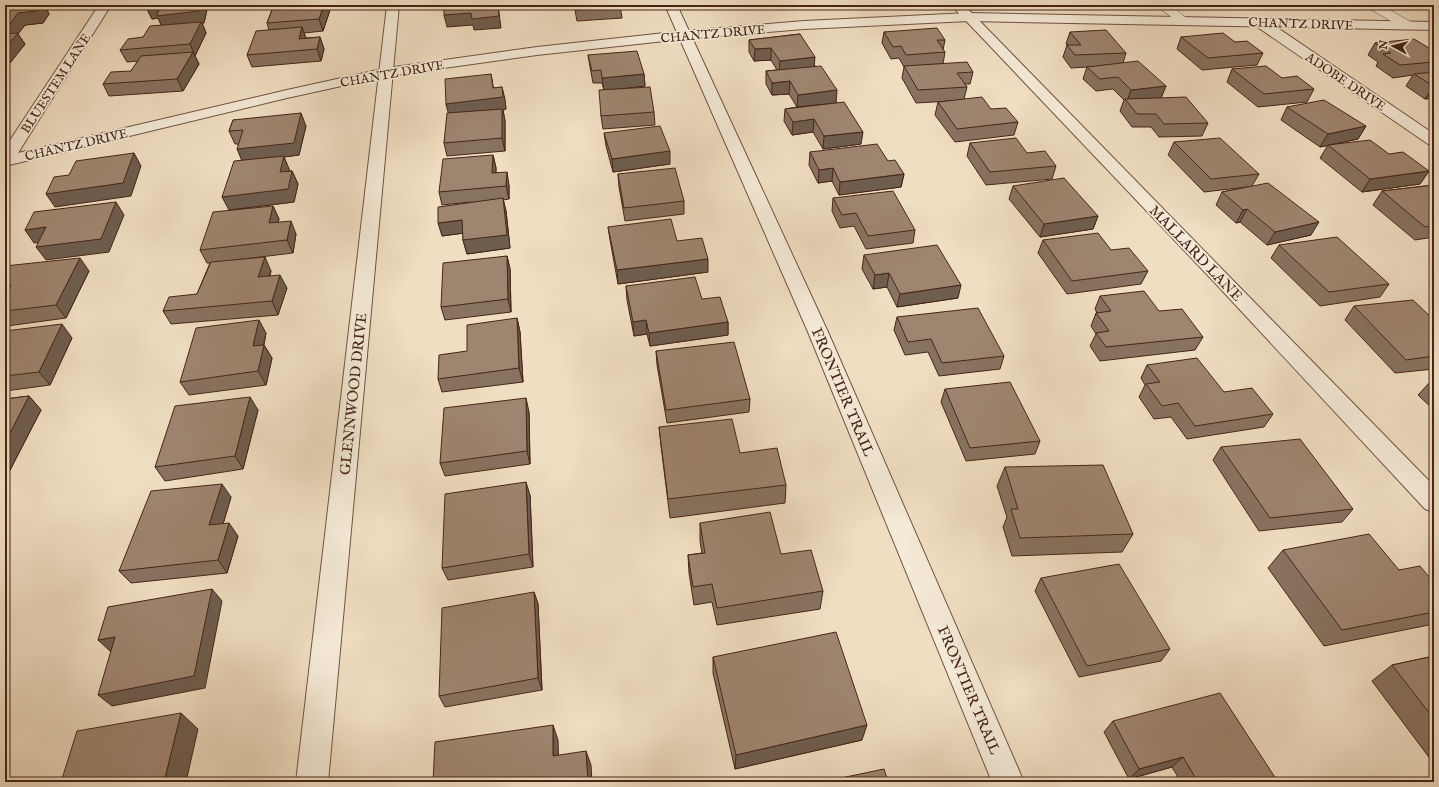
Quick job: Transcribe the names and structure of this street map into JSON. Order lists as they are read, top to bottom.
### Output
{
  "streets": {
    "street": [
      "CHANTZ DRIVE",
      "ADOBE DRIVE",
      "BLUESTEM LANE",
      "MALLARD LANE",
      "FRONTIER TRAIL",
      "GLENNWOOD DRIVE"
    ]
  },
  "crossings": [
    ["CHANTZ DRIVE", "ADOBE DRIVE"],
    ["CHANTZ DRIVE", "BLUESTEM LANE"],
    ["CHANTZ DRIVE", "MALLARD LANE"],
    ["CHANTZ DRIVE", "FRONTIER TRAIL"],
    ["CHANTZ DRIVE", "GLENNWOOD DRIVE"]
  ],
  "north": "left"
}
